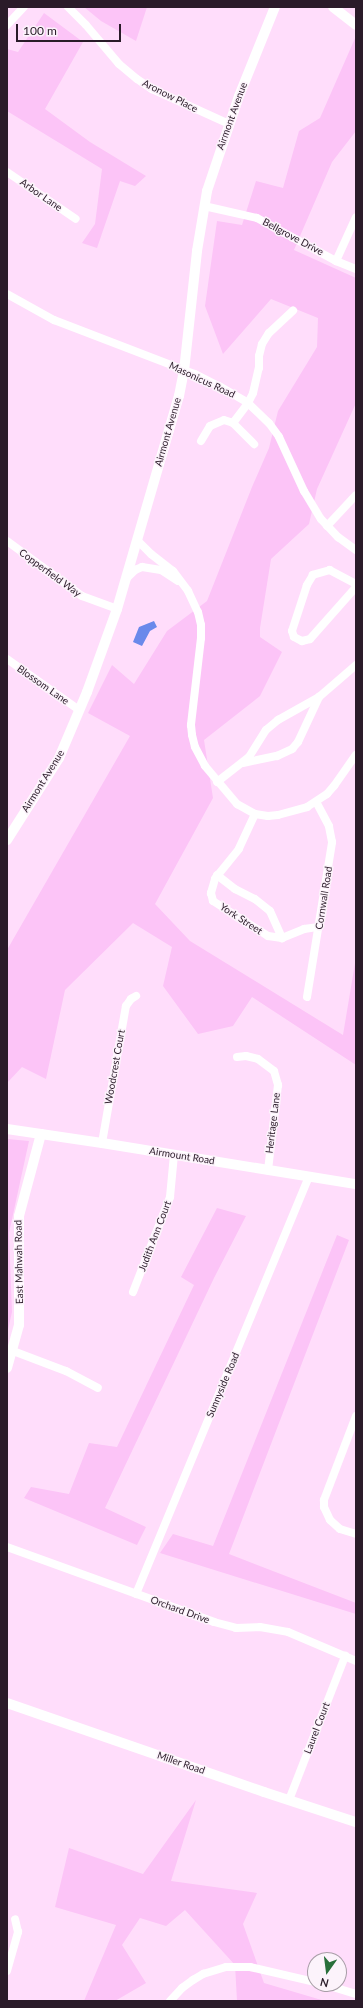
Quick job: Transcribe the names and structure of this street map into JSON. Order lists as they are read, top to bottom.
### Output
{
  "streets": {
    "street": [
      "Aronow Place",
      "Airmont Avenue",
      "Arbor Lane",
      "Bellgrove Drive",
      "Masonicus Road",
      "Copperfield Way",
      "Blossom Lane",
      "Cornwall Road",
      "York Street",
      "Woodcrest Court",
      "Heritage Lane",
      "Airmount Road",
      "Judith Ann Court",
      "East Mahwah Road",
      "Sunnyside Road",
      "Orchard Drive",
      "Laurel Court",
      "Miller Road"
    ]
  },
  "crossings": [
    ["Aronow Place", "Airmont Avenue"],
    ["Airmont Avenue", "Bellgrove Drive"],
    ["Airmont Avenue", "Masonicus Road"],
    ["Airmont Avenue", "Copperfield Way"],
    ["Airmont Avenue", "Blossom Lane"],
    ["Woodcrest Court", "Airmount Road"],
    ["Heritage Lane", "Airmount Road"],
    ["Airmount Road", "Judith Ann Court"],
    ["Airmount Road", "East Mahwah Road"],
    ["Airmount Road", "Sunnyside Road"],
    ["Sunnyside Road", "Orchard Drive"],
    ["Orchard Drive", "Laurel Court"],
    ["Laurel Court", "Miller Road"]
  ],
  "scale_bar": "100 m",
  "north": "bottom"
}
